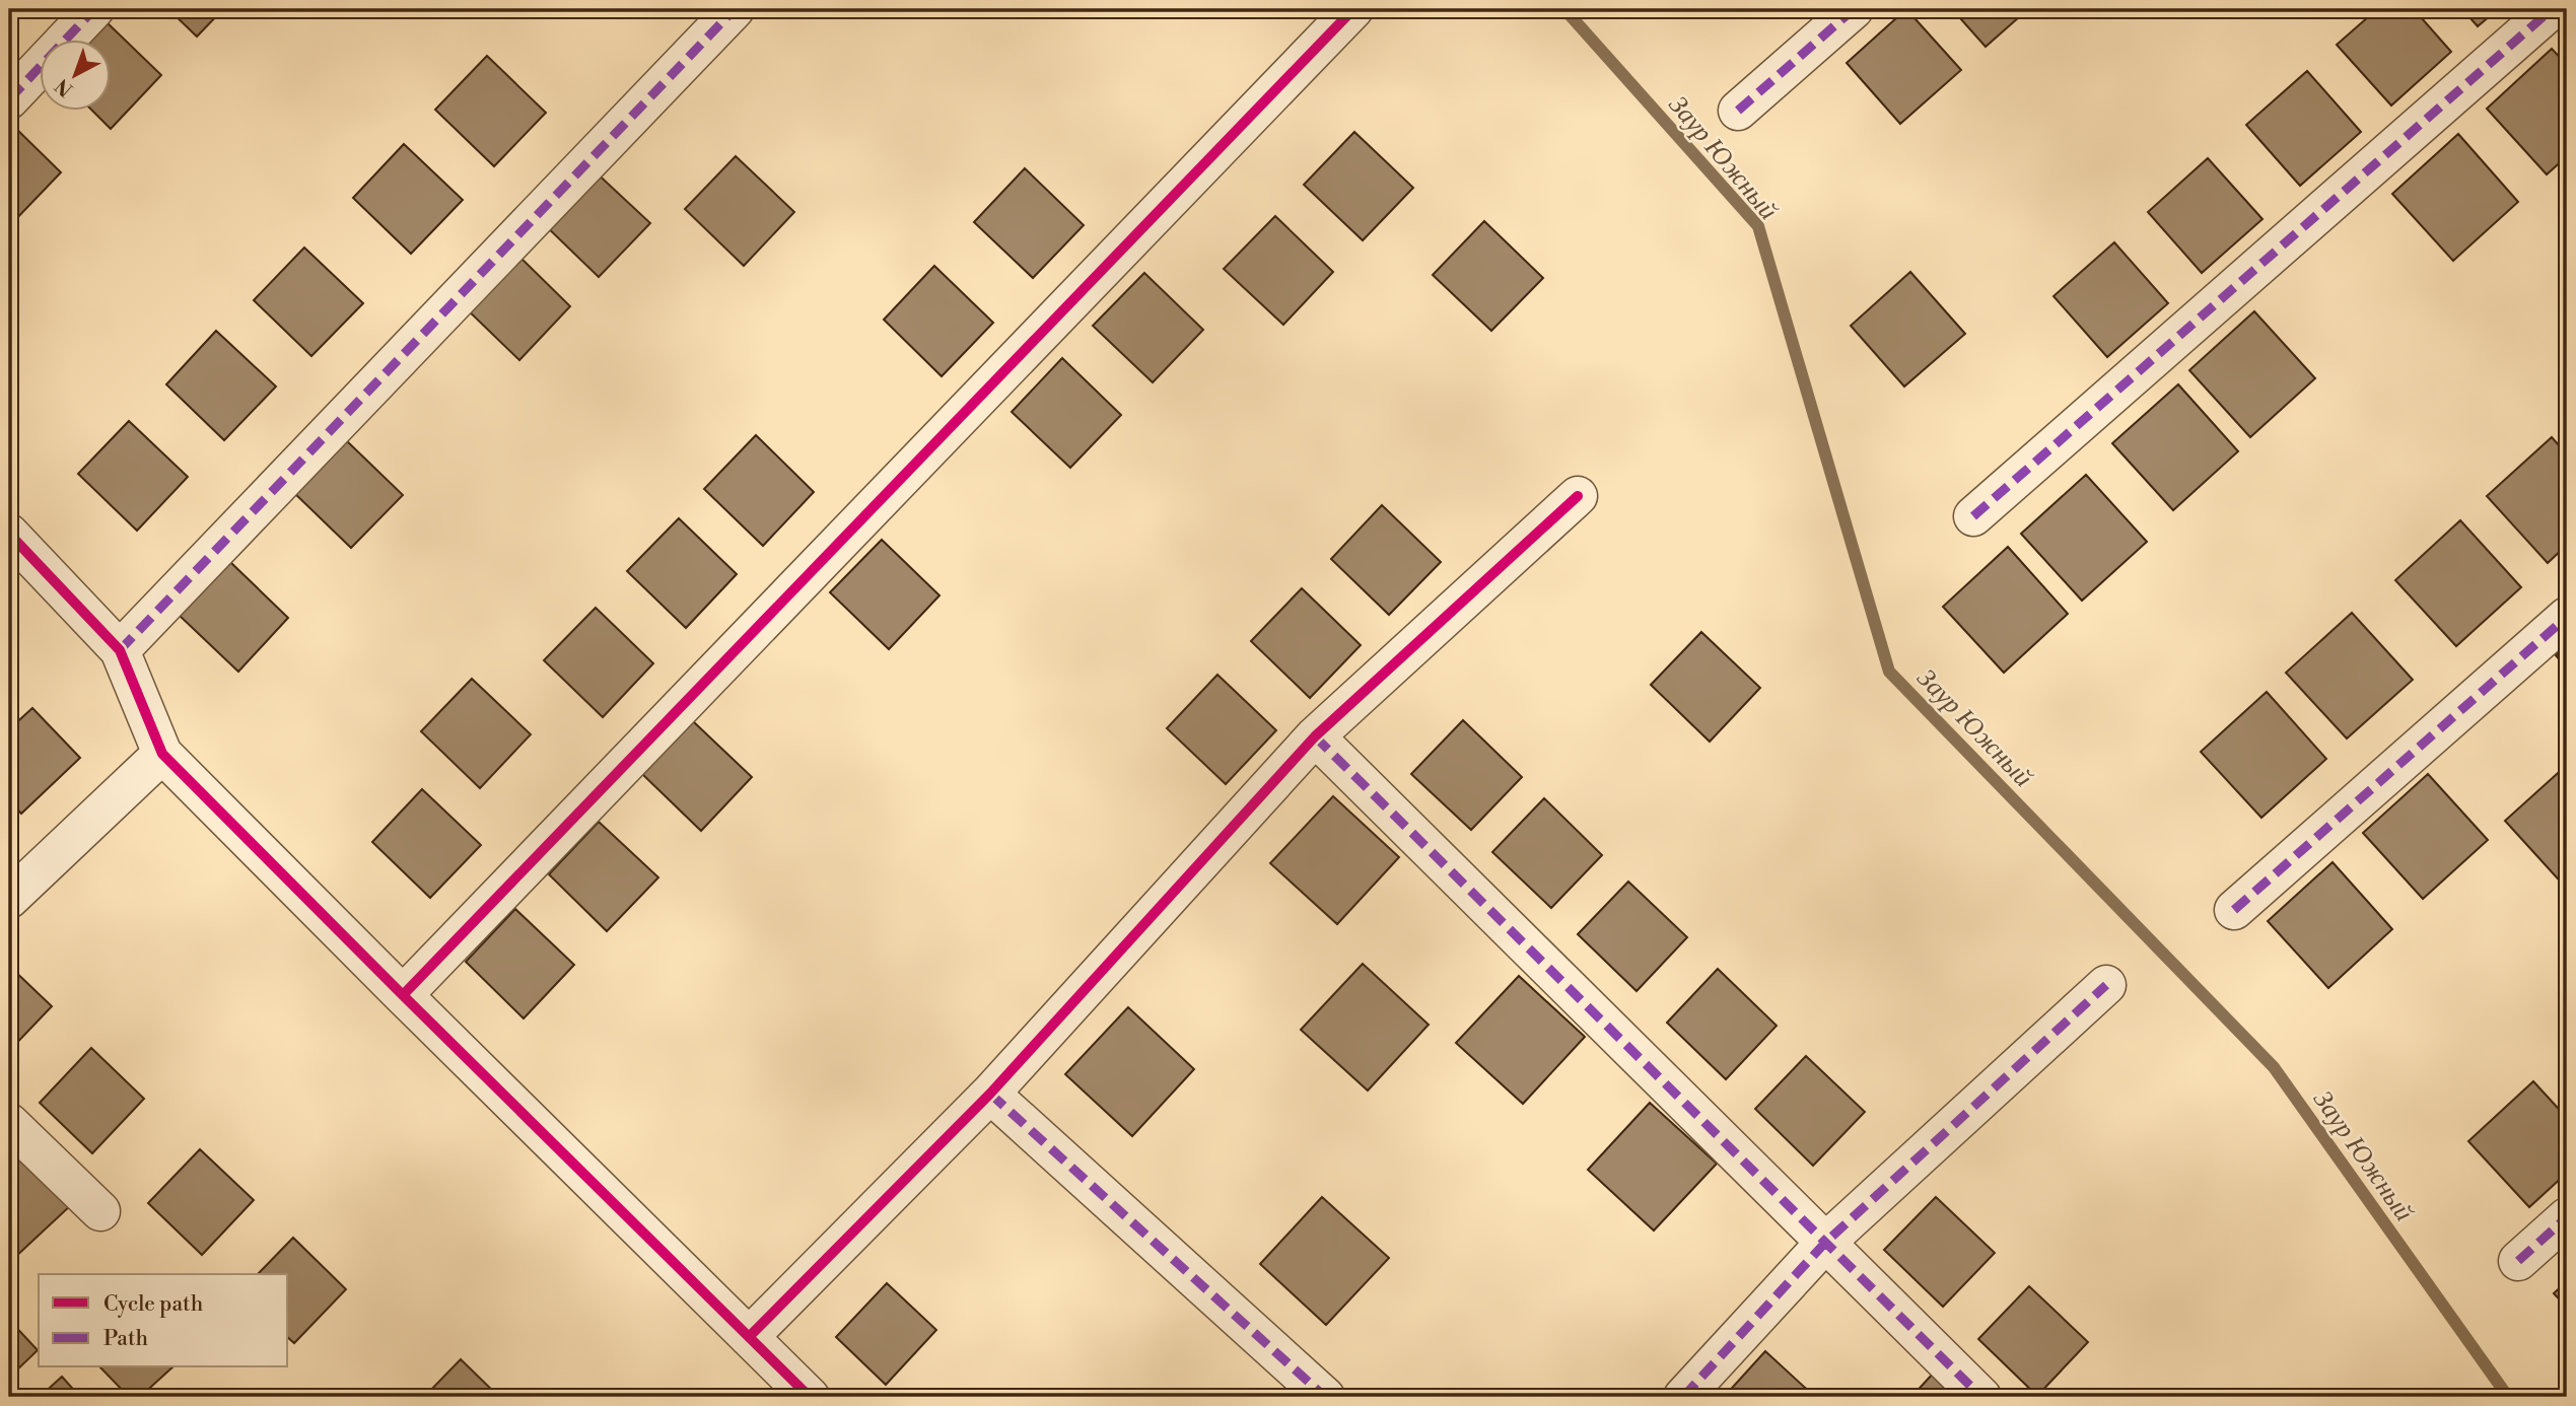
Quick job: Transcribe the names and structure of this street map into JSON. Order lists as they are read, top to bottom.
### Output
{
  "water": ["Заур Южный"],
  "legend": ["Cycle path", "Path"],
  "north": "bottom left"
}
